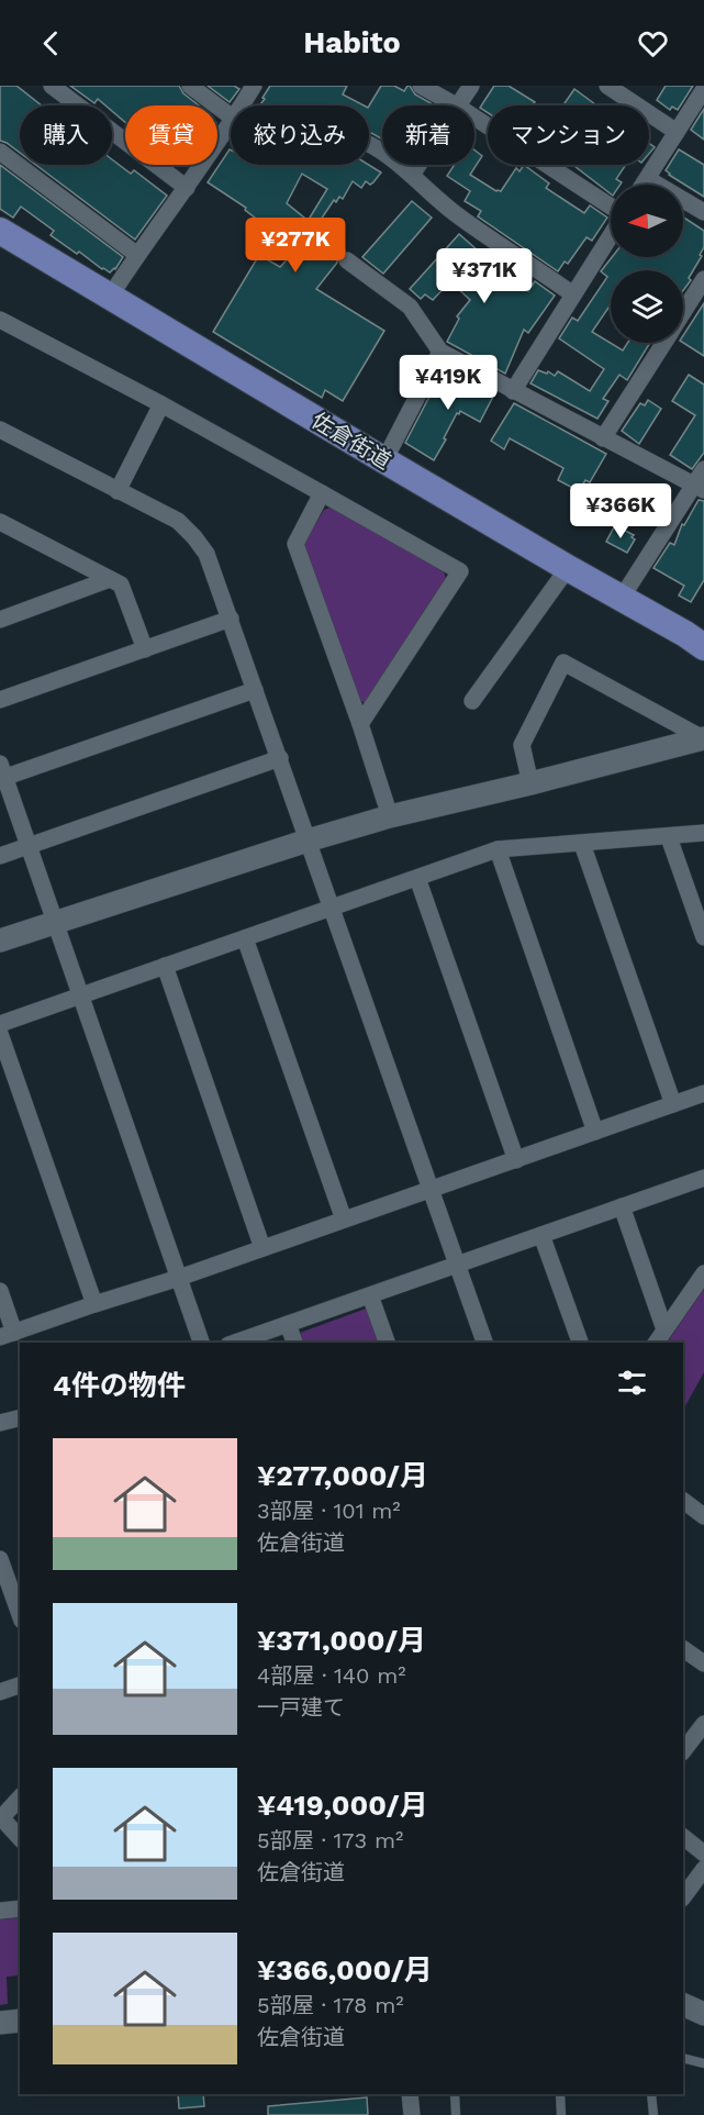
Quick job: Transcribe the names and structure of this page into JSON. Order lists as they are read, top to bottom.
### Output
{
  "streets": {
    "main road": ["佐倉街道"]
  },
  "north": "left",
  "page": {
    "header": "Habito",
    "chip": [
      "購入",
      "賃貸",
      "絞り込み",
      "新着",
      "マンション"
    ],
    "price": [
      "¥277K",
      "¥371K",
      "¥419K",
      "¥366K"
    ],
    "heading": "4件の物件",
    "list": [
      {
        "name": "¥277,000/月",
        "note": "3部屋 · 101 m² · 佐倉街道"
      },
      {
        "name": "¥371,000/月",
        "note": "4部屋 · 140 m² · 一戸建て"
      },
      {
        "name": "¥419,000/月",
        "note": "5部屋 · 173 m² · 佐倉街道"
      },
      {
        "name": "¥366,000/月",
        "note": "5部屋 · 178 m² · 佐倉街道"
      }
    ]
  }
}
